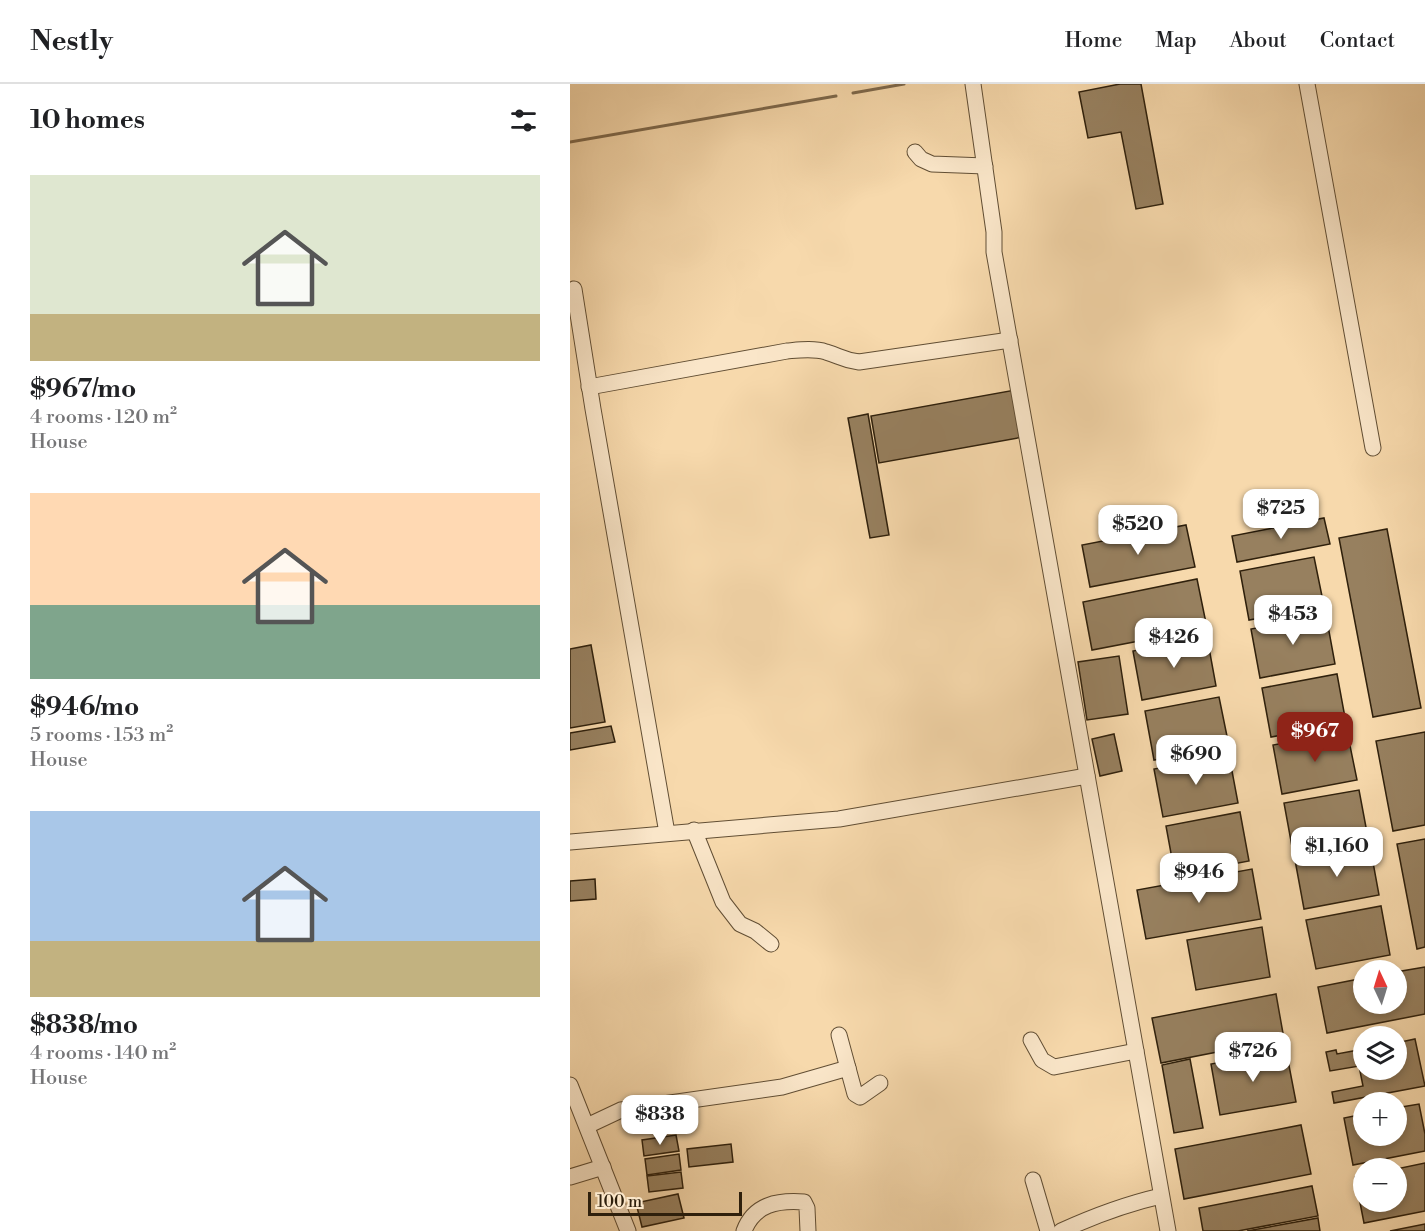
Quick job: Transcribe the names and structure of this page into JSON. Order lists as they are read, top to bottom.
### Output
{
  "scale_bar": "100 m",
  "north": "top",
  "page": {
    "header": "Nestly",
    "nav": [
      "Home",
      "Map",
      "About",
      "Contact"
    ],
    "heading": "10 homes",
    "list": [
      {
        "name": "$967/mo",
        "note": "4 rooms · 120 m² · House"
      },
      {
        "name": "$946/mo",
        "note": "5 rooms · 153 m² · House"
      },
      {
        "name": "$838/mo",
        "note": "4 rooms · 140 m² · House"
      }
    ],
    "price": [
      "$725",
      "$520",
      "$453",
      "$426",
      "$967",
      "$690",
      "$1,160",
      "$946",
      "$726",
      "$838"
    ],
    "map_buttons": ["+", "−"],
    "scale": "100 m"
  }
}
